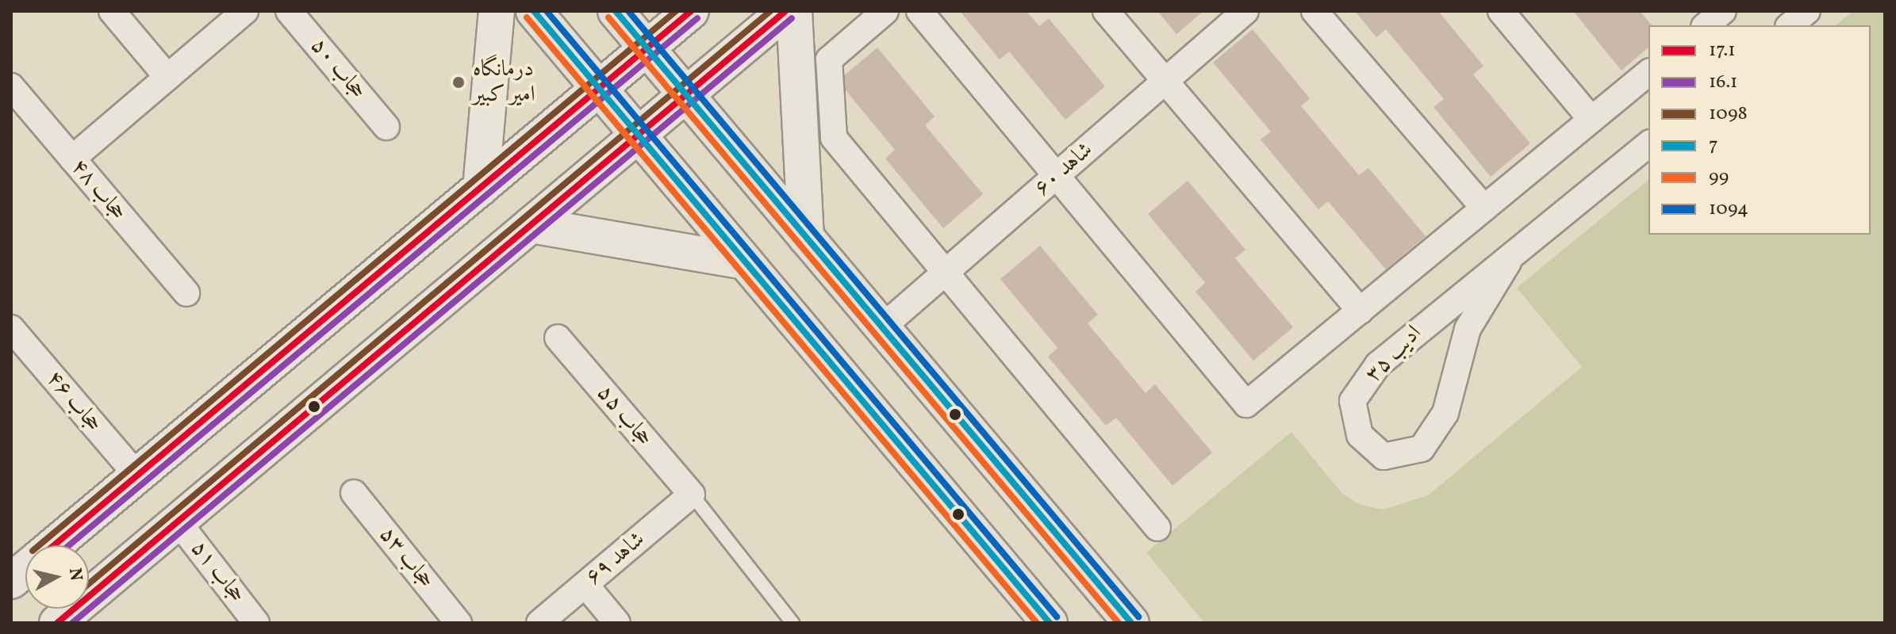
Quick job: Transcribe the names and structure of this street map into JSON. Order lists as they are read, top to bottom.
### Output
{
  "streets": {
    "street": [
      "حجاب ۵۰",
      "شاهد ۶۰",
      "حجاب ۴۸",
      "ادیب ۳۵",
      "حجاب ۴۶",
      "حجاب ۵۵",
      "حجاب ۵۳",
      "شاهد ۶۹",
      "حجاب ۵۱"
    ]
  },
  "crossings": [
    ["حجاب ۵۵", "شاهد ۶۹"]
  ],
  "places": ["درمانگاه امیر کبیر"],
  "lines": [
    "transit line 17.1",
    "transit line 1098",
    "transit line 7",
    "transit line 1094",
    "transit line 99",
    "transit line 16.1"
  ],
  "legend": [
    "17.1",
    "16.1",
    "1098",
    "7",
    "99",
    "1094"
  ],
  "north": "right"
}
